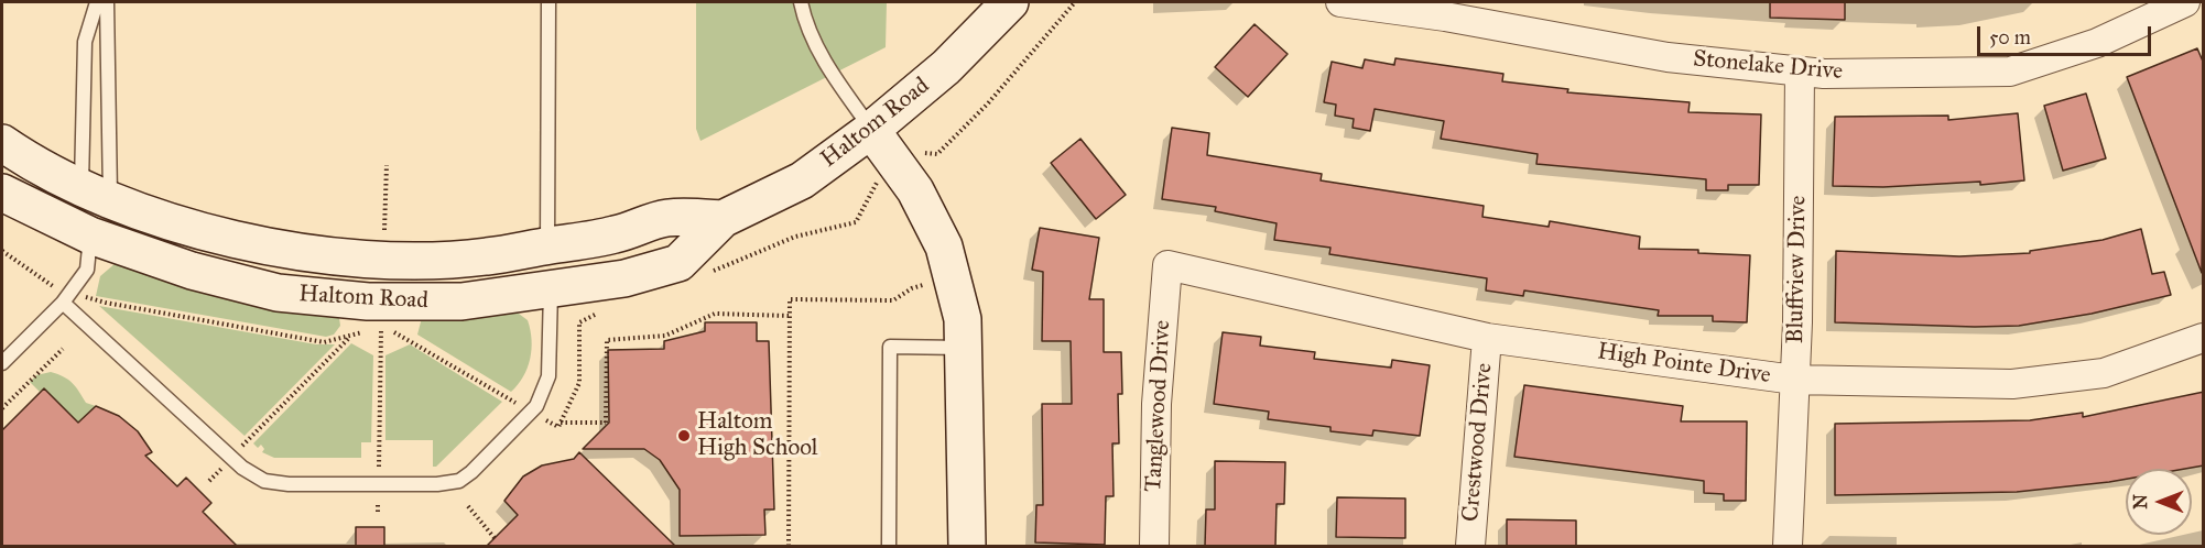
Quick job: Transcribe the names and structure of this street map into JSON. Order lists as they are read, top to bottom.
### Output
{
  "streets": {
    "main road": ["Haltom Road"],
    "street": [
      "Stonelake Drive",
      "Bluffview Drive",
      "High Pointe Drive",
      "Tanglewood Drive",
      "Crestwood Drive"
    ]
  },
  "crossings": [
    ["Stonelake Drive", "Bluffview Drive"],
    ["Bluffview Drive", "High Pointe Drive"],
    ["High Pointe Drive", "Tanglewood Drive"],
    ["High Pointe Drive", "Crestwood Drive"]
  ],
  "places": ["Haltom High School"],
  "scale_bar": "50 m",
  "north": "left"
}
